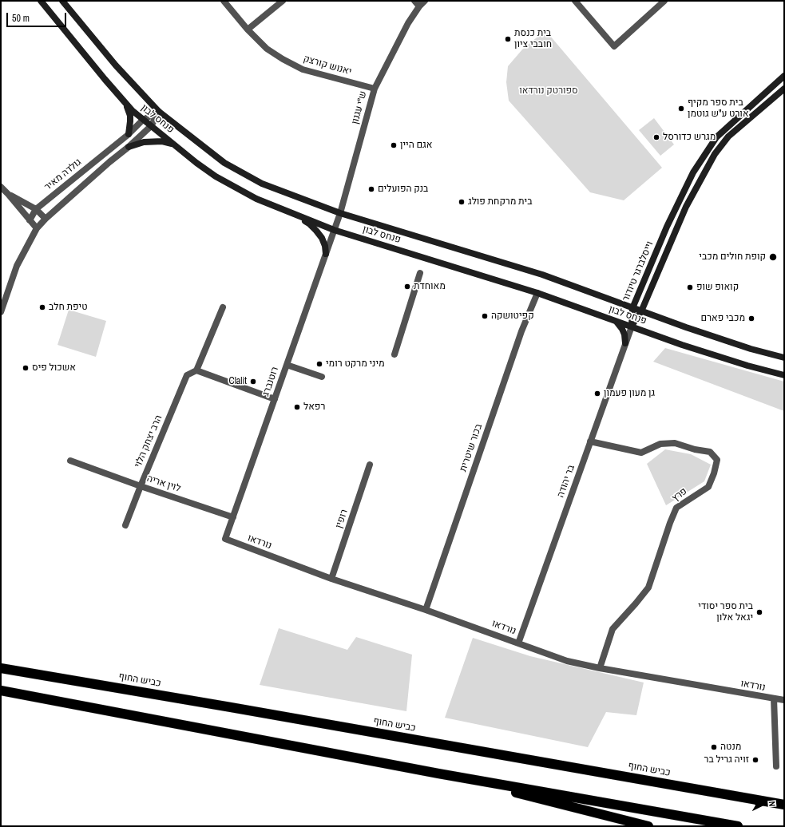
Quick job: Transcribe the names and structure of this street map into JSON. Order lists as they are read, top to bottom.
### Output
{
  "streets": {
    "highway": ["כביש החוף"],
    "main road": ["פנחס לבון", "וייסלברגר טיודור"],
    "street": [
      "יאנוש קורצק",
      "ש\"י עגנון",
      "גולדה מאיר",
      "רוטנברג",
      "הרב יצחק הלוי",
      "בכור שיטרית",
      "בר יהודה",
      "לוין אריה",
      "פרץ",
      "רופין",
      "נורדאו"
    ]
  },
  "crossings": [
    ["יאנוש קורצק", "ש\"י עגנון"],
    ["ש\"י עגנון", "פנחס לבון"],
    ["ש\"י עגנון", "רוטנברג"],
    ["פנחס לבון", "גולדה מאיר"],
    ["פנחס לבון", "וייסלברגר טיודור"],
    ["פנחס לבון", "רוטנברג"],
    ["פנחס לבון", "בכור שיטרית"],
    ["פנחס לבון", "בר יהודה"],
    ["וייסלברגר טיודור", "בר יהודה"],
    ["רוטנברג", "לוין אריה"],
    ["רוטנברג", "נורדאו"],
    ["הרב יצחק הלוי", "לוין אריה"],
    ["בכור שיטרית", "נורדאו"],
    ["בר יהודה", "פרץ"],
    ["בר יהודה", "נורדאו"],
    ["פרץ", "נורדאו"],
    ["רופין", "נורדאו"]
  ],
  "parks": ["ספורטק נורדאו"],
  "places": [
    "בית כנסת חובבי ציון",
    "בית ספר מקיף אורט ע\"ש גוטמן",
    "מגרש כדורסל",
    "אגם היין",
    "בנק הפועלים",
    "בית מרקחת פולג",
    "קופת חולים מכבי",
    "מאוחדת",
    "קואופ שופ",
    "טיפת חלב",
    "קפיטושקה",
    "מכבי פארם",
    "מיני מרקט רומי",
    "אשכול פיס",
    "Clalit",
    "גן מעון פעמון",
    "רפאל",
    "בית ספר יסודי יגאל אלון",
    "מנטה",
    "זויה גריל בר"
  ],
  "scale_bar": "50 m",
  "north": "right"
}
